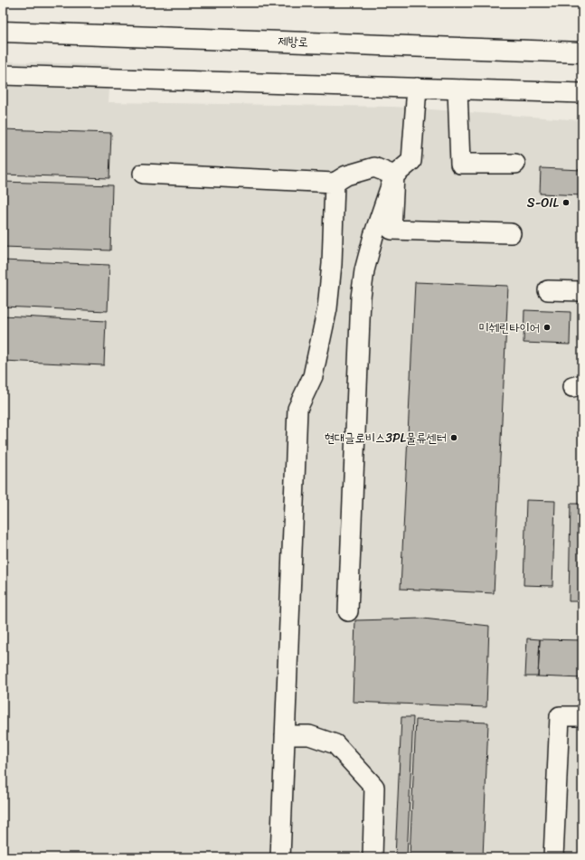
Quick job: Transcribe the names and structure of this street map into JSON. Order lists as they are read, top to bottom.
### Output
{
  "streets": {
    "main road": ["제방로"]
  },
  "places": ["S-OIL", "미쉐린타이어", "현대글로비스3PL물류센터"]
}
